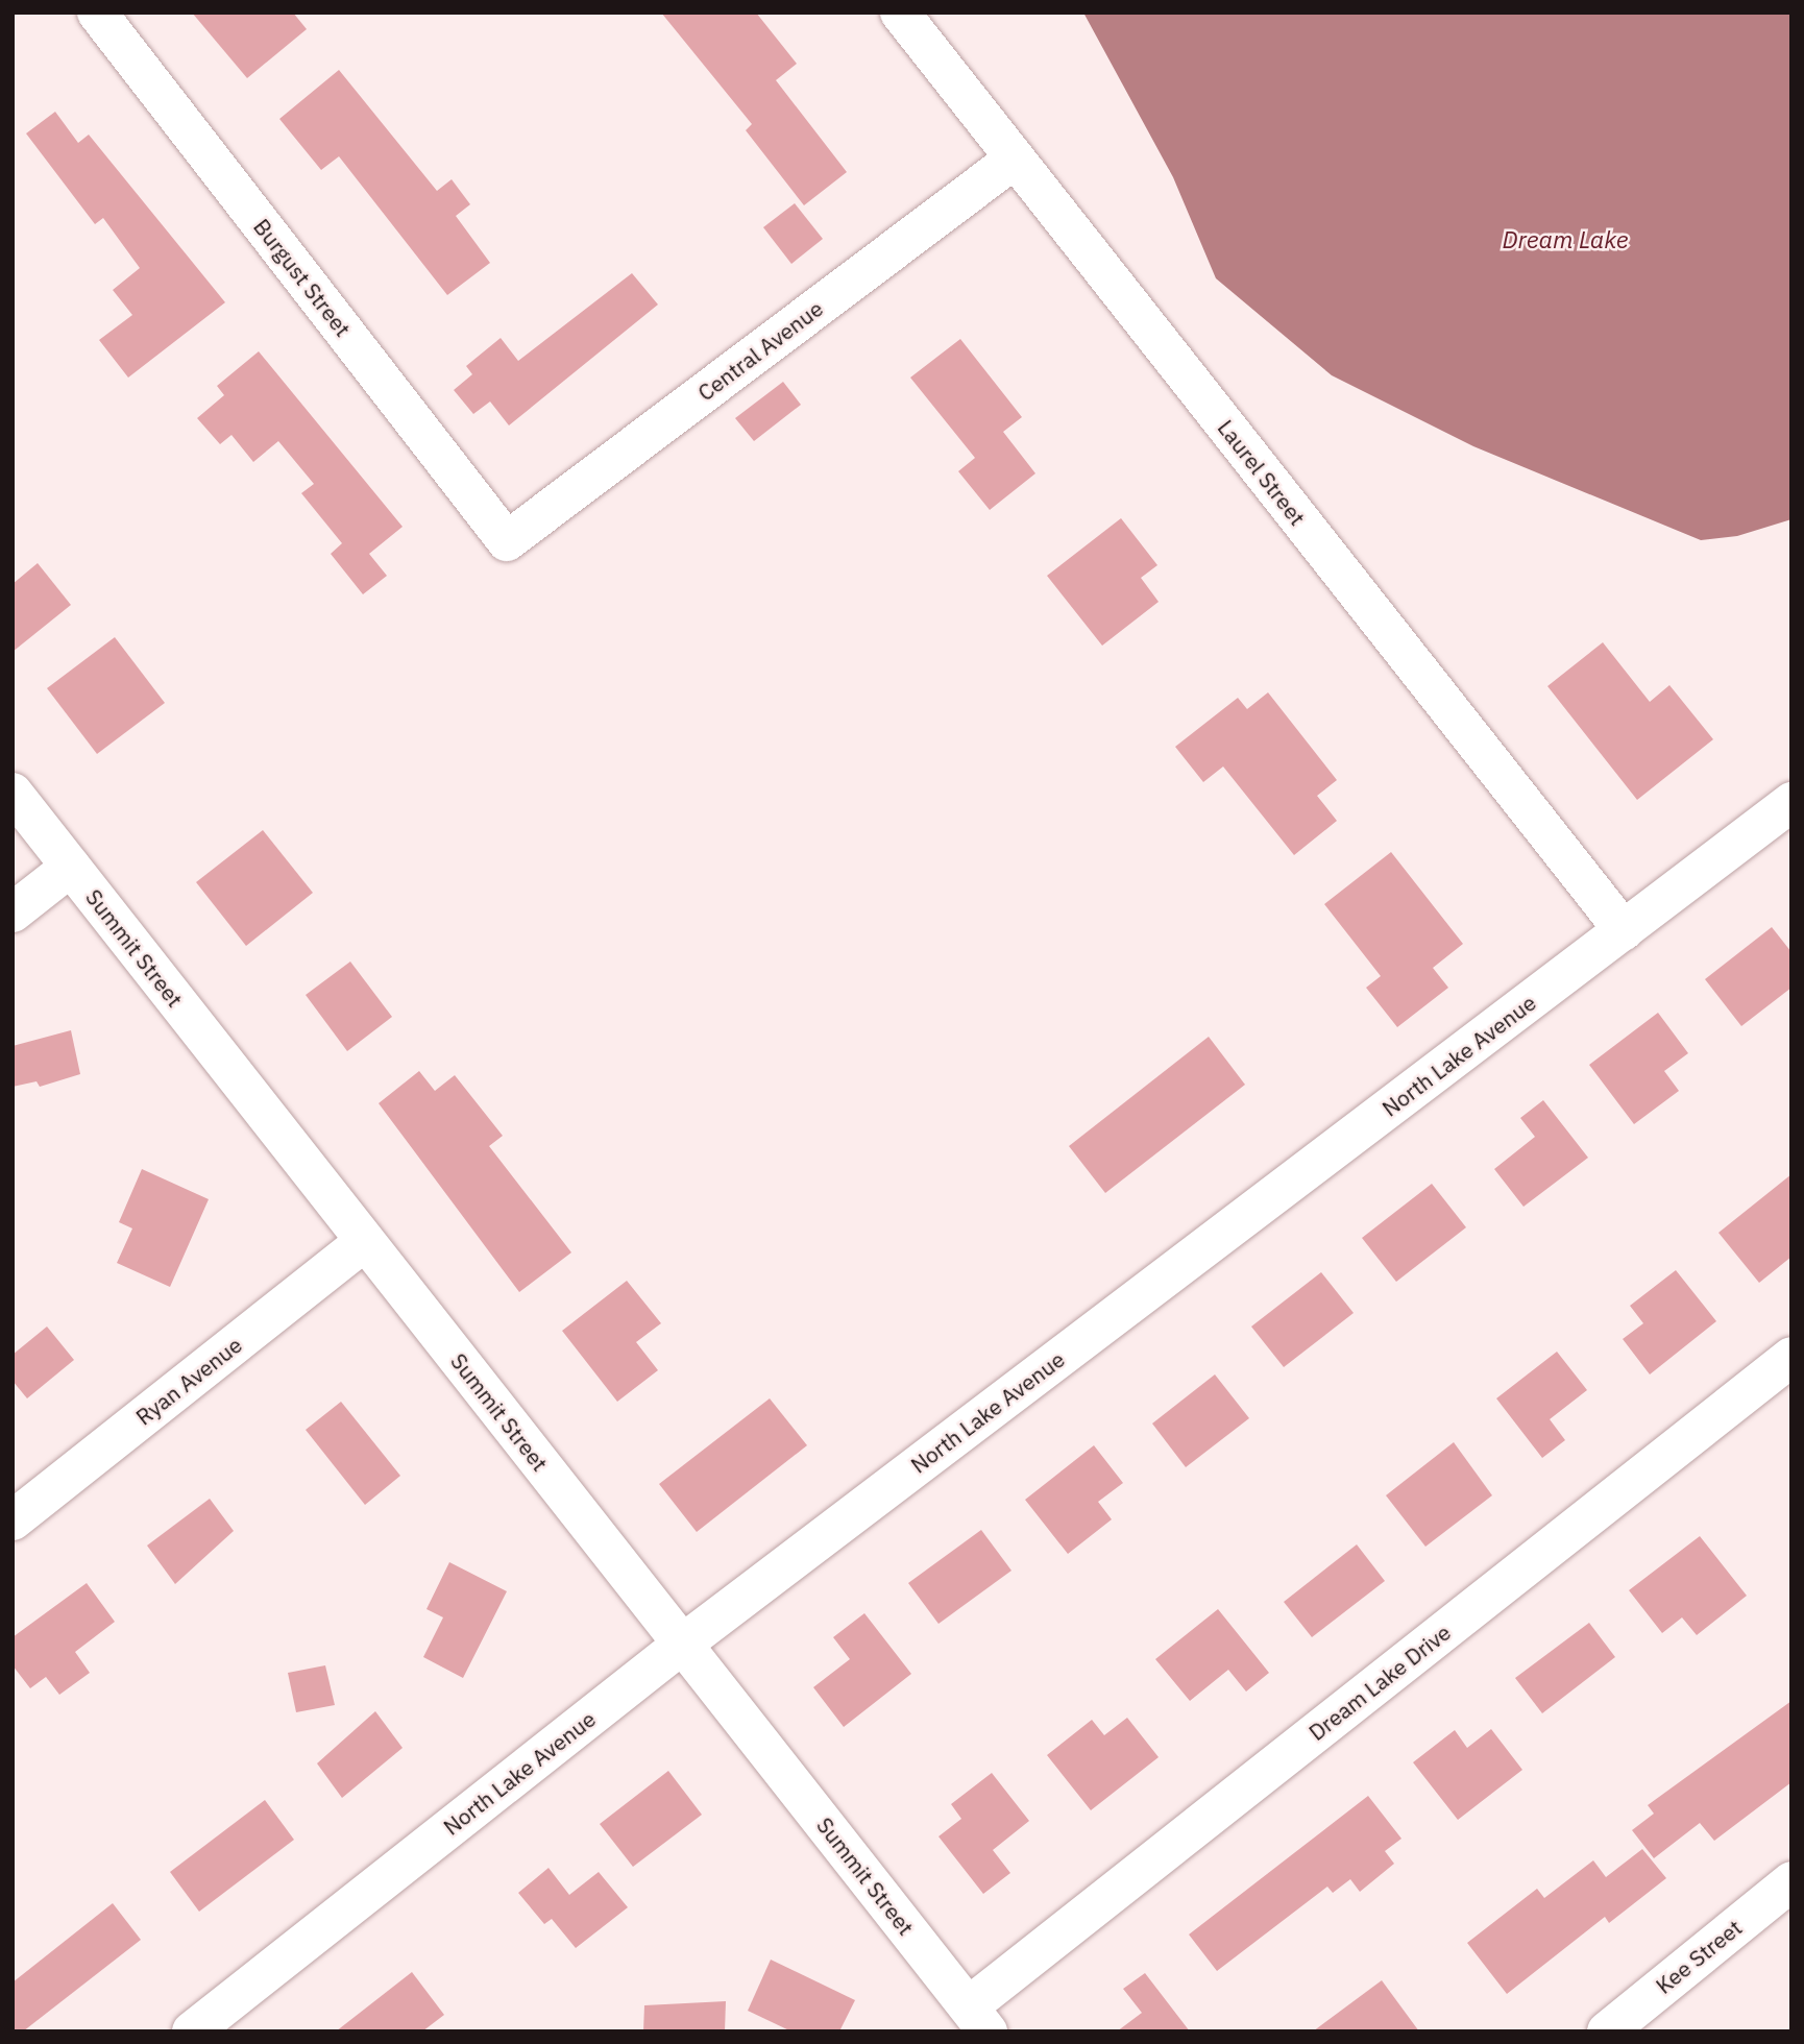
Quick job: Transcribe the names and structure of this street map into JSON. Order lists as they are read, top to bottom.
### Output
{
  "streets": {
    "street": [
      "Burgust Street",
      "Central Avenue",
      "Laurel Street",
      "Summit Street",
      "North Lake Avenue",
      "Ryan Avenue",
      "Dream Lake Drive",
      "Kee Street"
    ]
  },
  "crossings": [
    ["Burgust Street", "Central Avenue"],
    ["Central Avenue", "Laurel Street"],
    ["Laurel Street", "North Lake Avenue"],
    ["Summit Street", "North Lake Avenue"],
    ["Summit Street", "Ryan Avenue"],
    ["Summit Street", "Dream Lake Drive"]
  ],
  "water": ["Dream Lake"]
}
